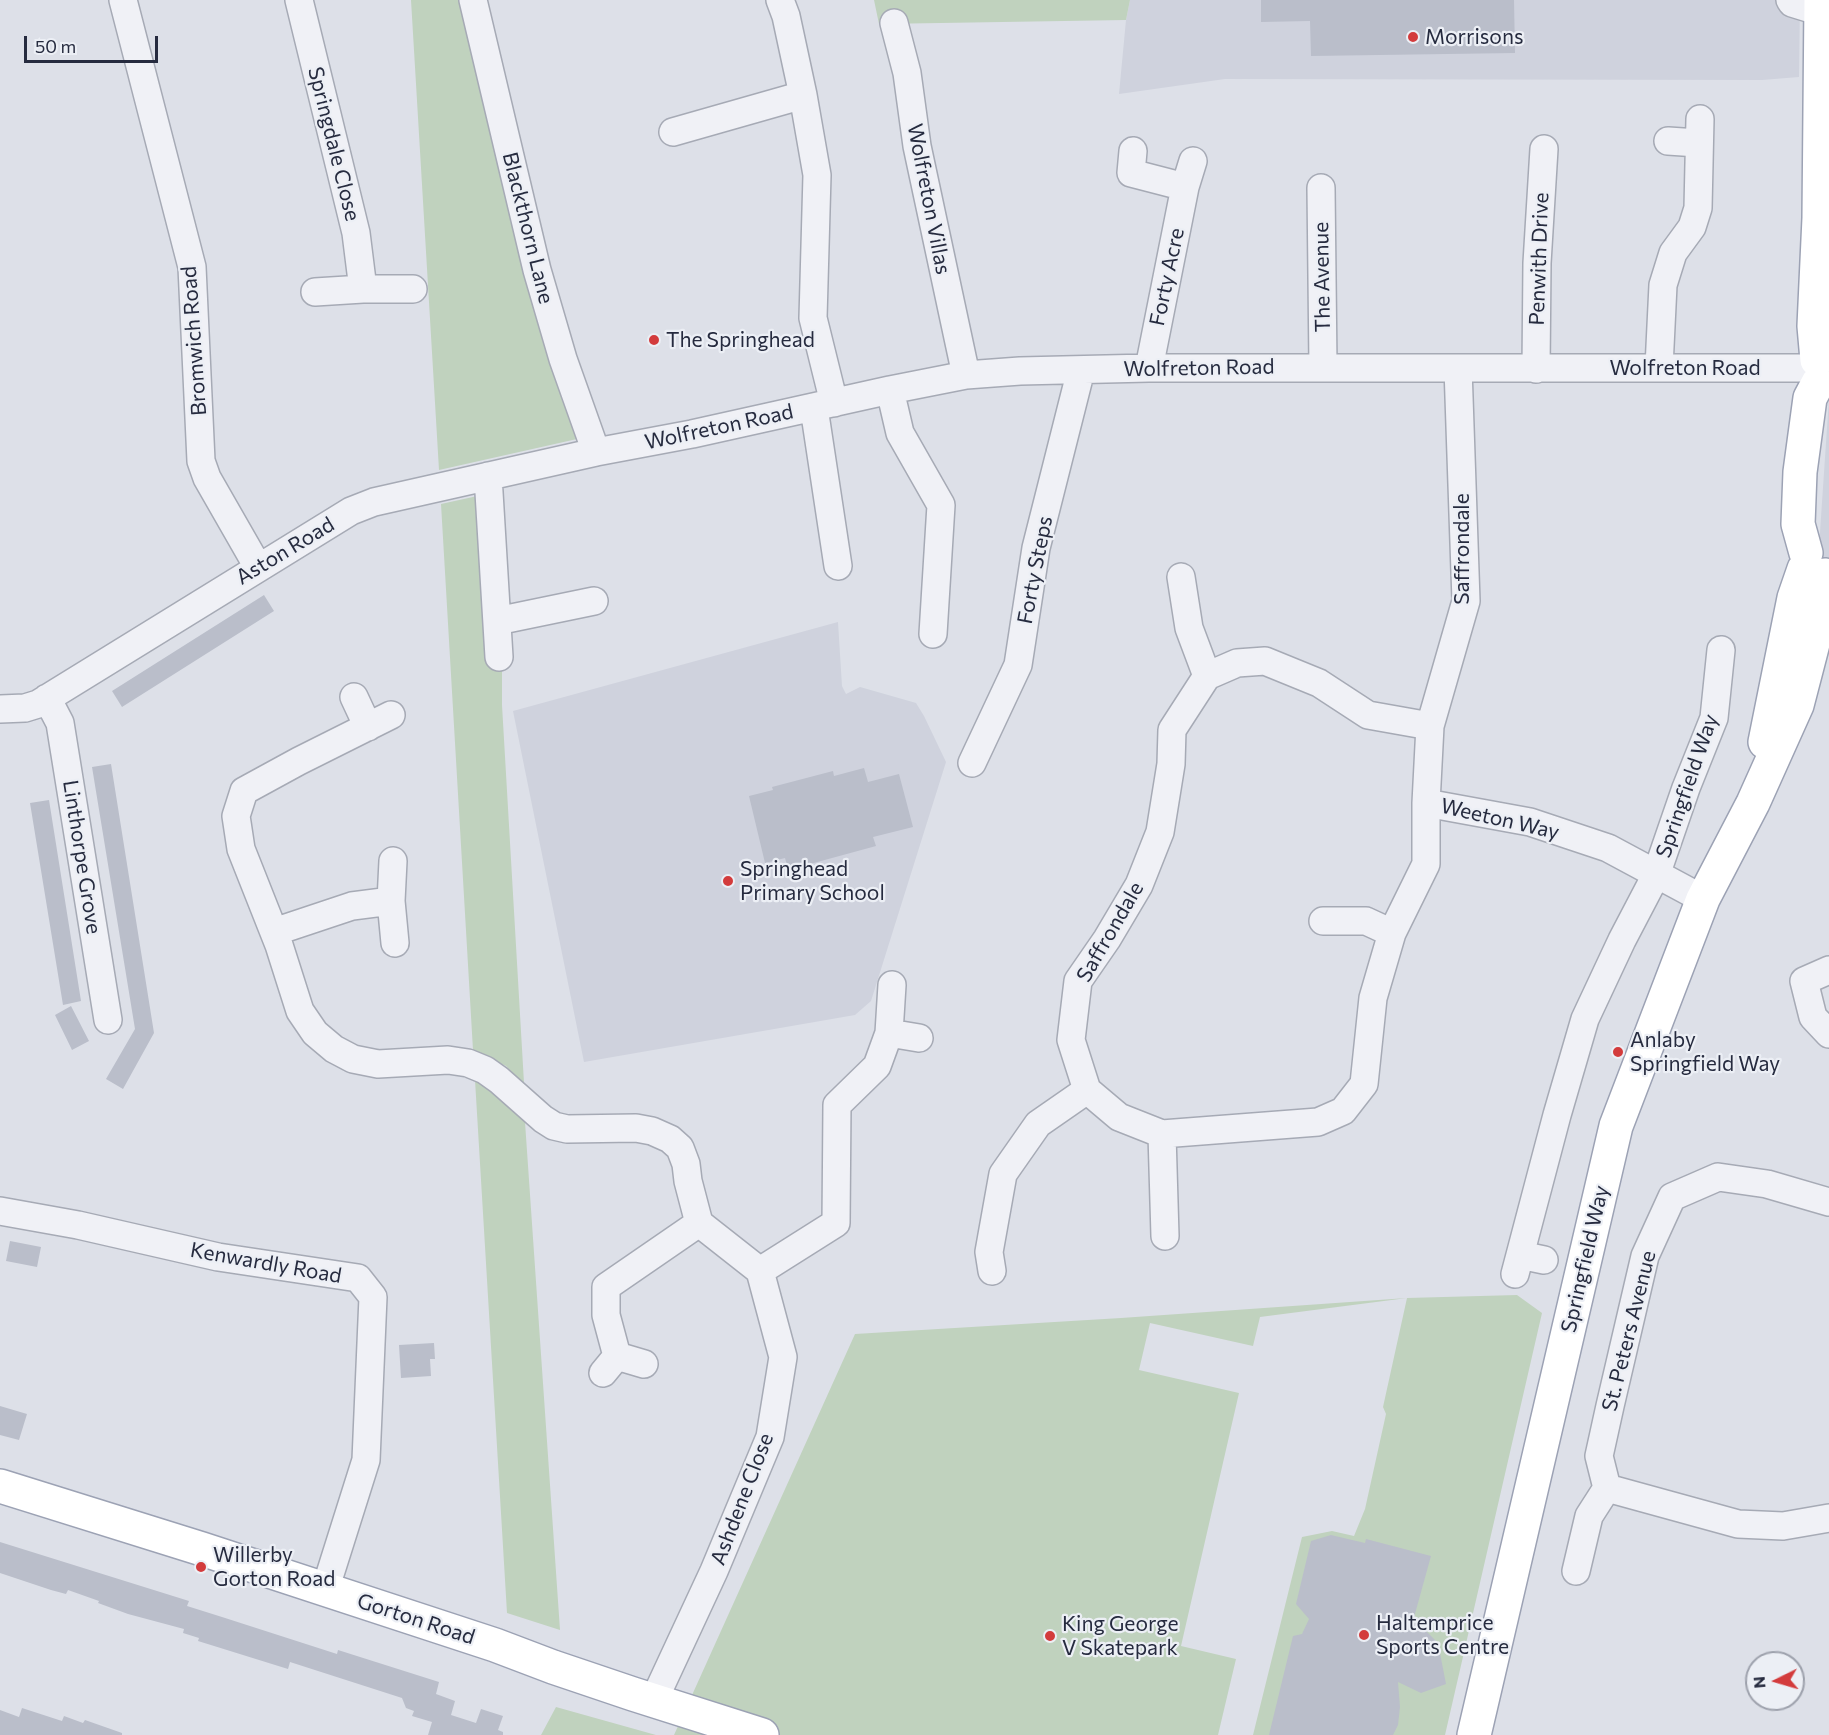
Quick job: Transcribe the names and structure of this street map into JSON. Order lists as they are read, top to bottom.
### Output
{
  "streets": {
    "main road": ["Springfield Way", "Gorton Road"],
    "street": [
      "Springdale Close",
      "Wolfreton Villas",
      "Blackthorn Lane",
      "Penwith Drive",
      "Forty Acre",
      "The Avenue",
      "Bromwich Road",
      "Wolfreton Road",
      "Saffrondale",
      "Aston Road",
      "Forty Steps",
      "Weeton Way",
      "Linthorpe Grove",
      "Kenwardly Road",
      "St. Peters Avenue",
      "Ashdene Close"
    ]
  },
  "crossings": [
    ["Wolfreton Villas", "Wolfreton Road"],
    ["Blackthorn Lane", "Wolfreton Road"],
    ["Blackthorn Lane", "Aston Road"],
    ["Penwith Drive", "Wolfreton Road"],
    ["Forty Acre", "Wolfreton Road"],
    ["The Avenue", "Wolfreton Road"],
    ["Bromwich Road", "Aston Road"],
    ["Wolfreton Road", "Saffrondale"],
    ["Wolfreton Road", "Aston Road"],
    ["Wolfreton Road", "Forty Steps"],
    ["Wolfreton Road", "Springfield Way"],
    ["Saffrondale", "Weeton Way"],
    ["Aston Road", "Linthorpe Grove"],
    ["Springfield Way", "Weeton Way"],
    ["Kenwardly Road", "Gorton Road"],
    ["Ashdene Close", "Gorton Road"]
  ],
  "places": [
    "Morrisons",
    "The Springhead",
    "Springhead Primary School",
    "Anlaby Springfield Way",
    "Willerby Gorton Road",
    "Haltemprice Sports Centre",
    "King George V Skatepark"
  ],
  "scale_bar": "50 m",
  "north": "left"
}
